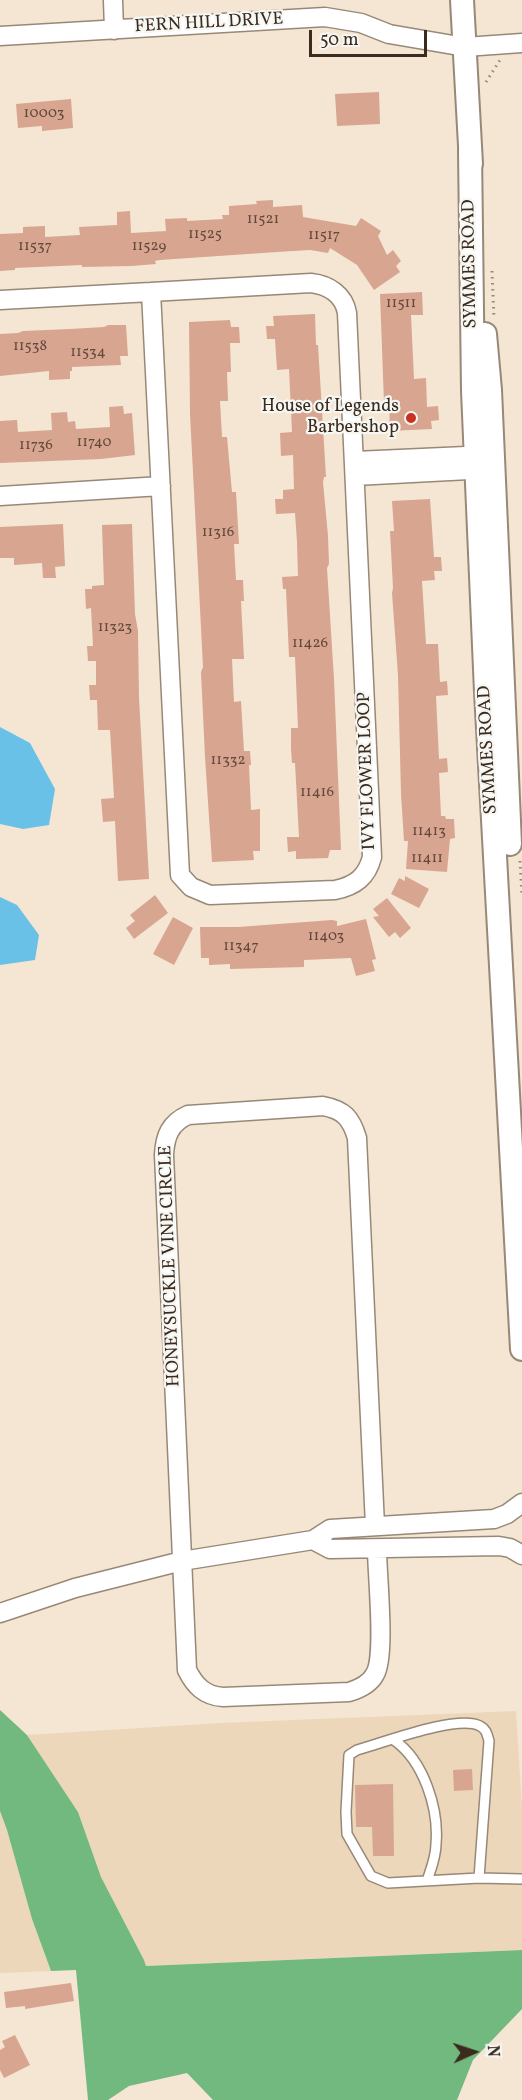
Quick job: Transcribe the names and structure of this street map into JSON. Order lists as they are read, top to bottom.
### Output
{
  "streets": {
    "street": [
      "FERN HILL DRIVE",
      "SYMMES ROAD",
      "IVY FLOWER LOOP",
      "HONEYSUCKLE VINE CIRCLE"
    ]
  },
  "crossings": [
    ["FERN HILL DRIVE", "SYMMES ROAD"]
  ],
  "places": ["House of Legends Barbershop"],
  "house_numbers": [
    "10003",
    "11521",
    "11525",
    "11517",
    "11537",
    "11529",
    "11511",
    "11538",
    "11534",
    "11740",
    "11736",
    "11316",
    "11323",
    "11426",
    "11332",
    "11416",
    "11413",
    "11411",
    "11403",
    "11347"
  ],
  "scale_bar": "50 m",
  "north": "right"
}
